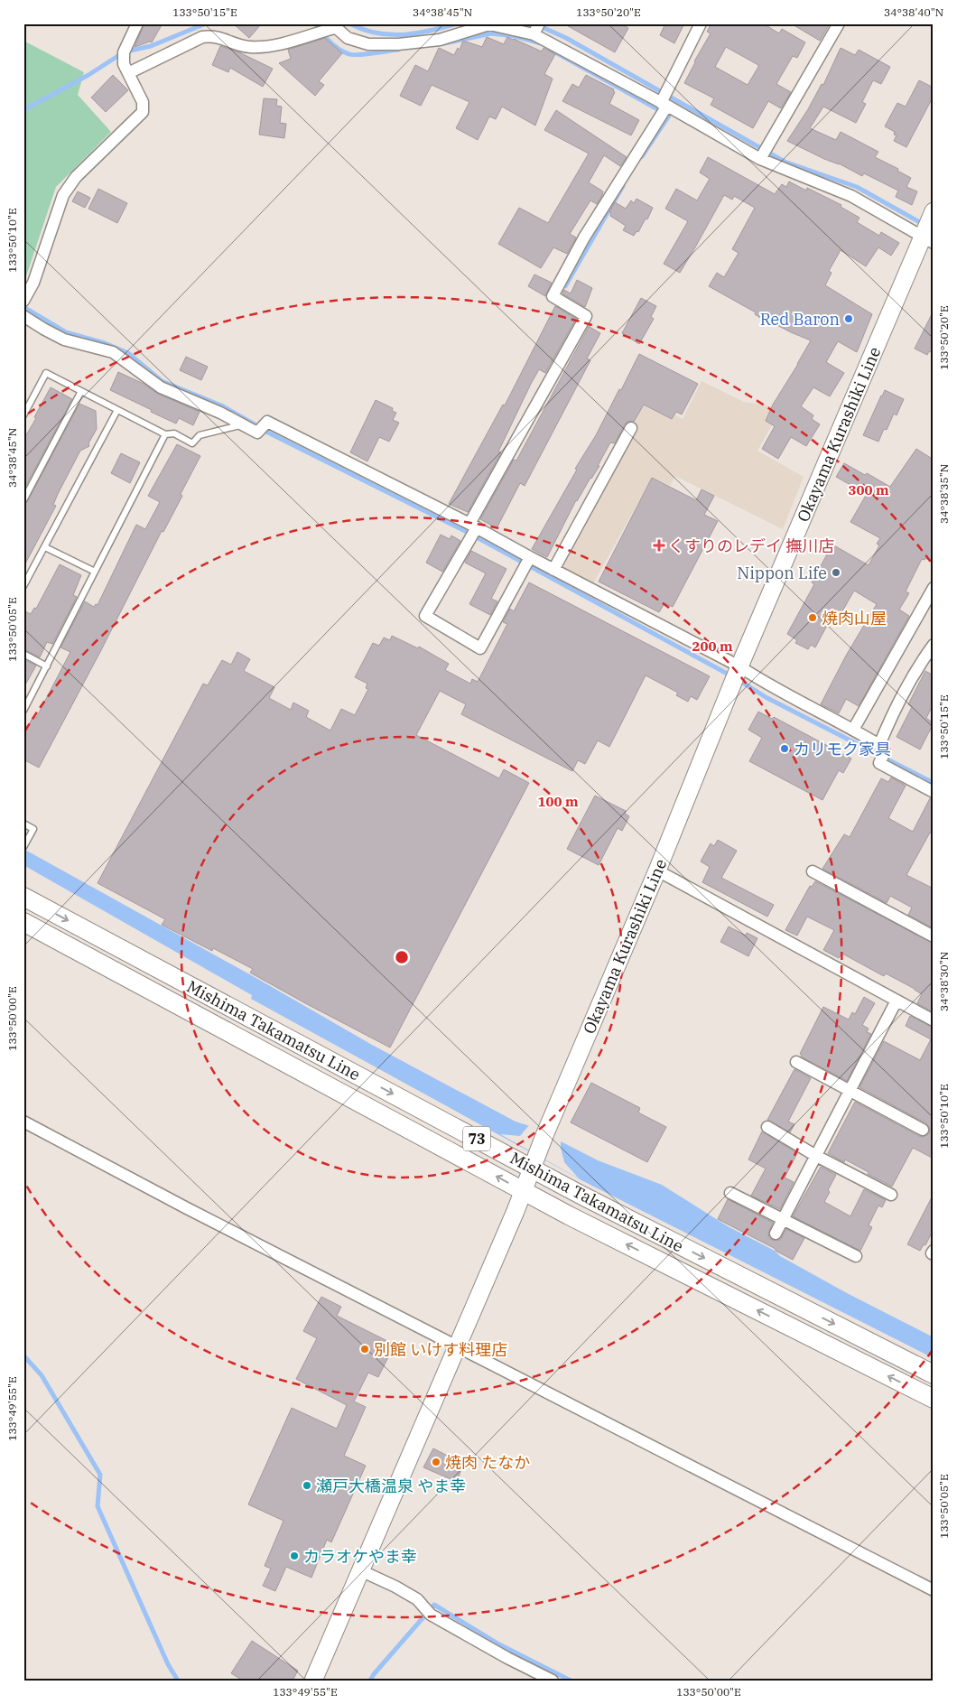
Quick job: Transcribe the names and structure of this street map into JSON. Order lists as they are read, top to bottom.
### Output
{
  "streets": {
    "main road": ["Okayama Kurashiki Line", "Mishima Takamatsu Line", "73"]
  },
  "crossings": [
    ["Okayama Kurashiki Line", "Mishima Takamatsu Line"]
  ],
  "places": {
    "other": [
      "Red Baron",
      "Nippon Life",
      "焼肉山屋",
      "カリモク家具",
      "別館 いけす料理店",
      "焼肉 たなか",
      "瀬戸大橋温泉 やま幸",
      "カラオケやま幸"
    ],
    "health": ["くすりのレデイ 撫川店"]
  },
  "coordinates": [
    "133°50'15\"E",
    "34°38'45\"N",
    "133°50'20\"E",
    "34°38'40\"N",
    "133°50'10\"E",
    "34°38'35\"N",
    "133°50'05\"E",
    "34°38'30\"N",
    "133°50'00\"E",
    "133°49'55\"E"
  ],
  "rings": ["300 m", "200 m", "100 m"]
}
